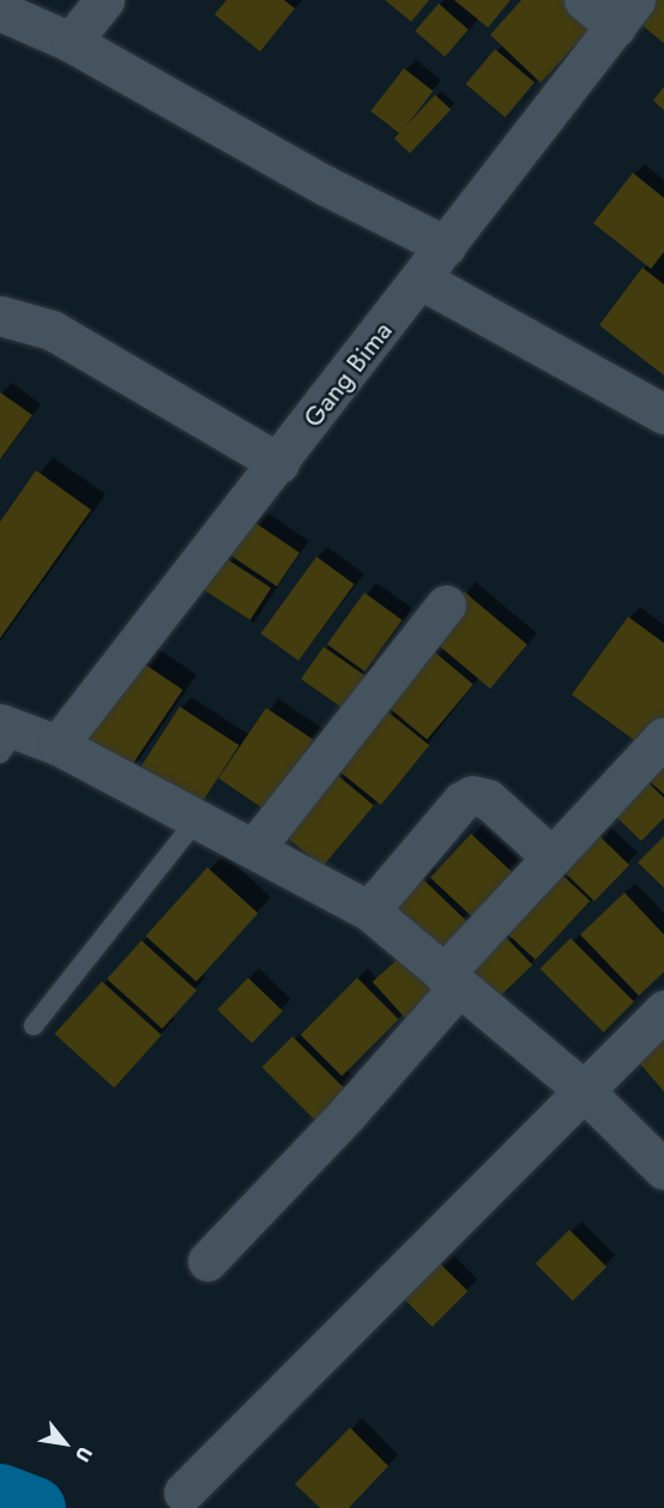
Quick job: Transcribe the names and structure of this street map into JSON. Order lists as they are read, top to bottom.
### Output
{
  "streets": {
    "street": ["Gang Bima"]
  },
  "north": "bottom right"
}
